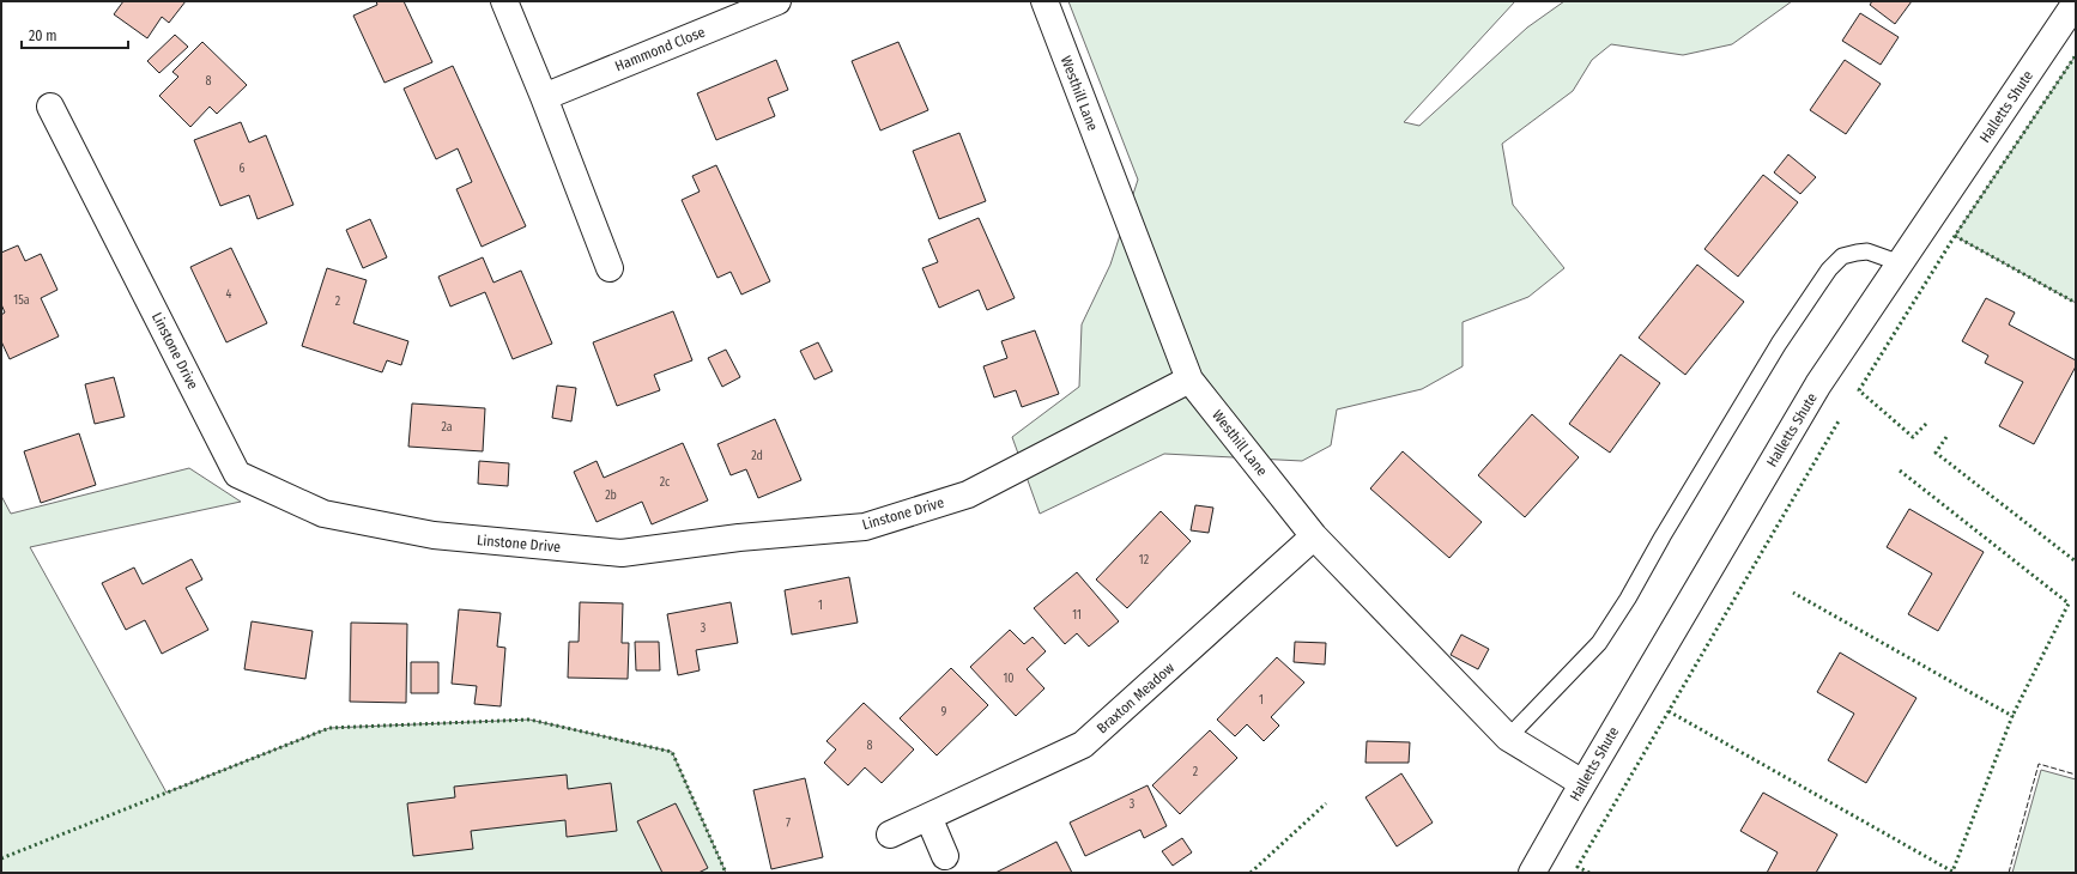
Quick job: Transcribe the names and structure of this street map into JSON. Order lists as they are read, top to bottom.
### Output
{
  "streets": {
    "street": [
      "Hammond Close",
      "Westhill Lane",
      "Halletts Shute",
      "Linstone Drive",
      "Braxton Meadow"
    ]
  },
  "crossings": [
    ["Westhill Lane", "Halletts Shute"],
    ["Westhill Lane", "Linstone Drive"],
    ["Westhill Lane", "Braxton Meadow"]
  ],
  "house_numbers": [
    "8",
    "6",
    "4",
    "15a",
    "2",
    "2a",
    "2d",
    "2c",
    "2b",
    "12",
    "1",
    "11",
    "3",
    "10",
    "1",
    "9",
    "8",
    "2",
    "3",
    "7"
  ],
  "scale_bar": "20 m"
}
